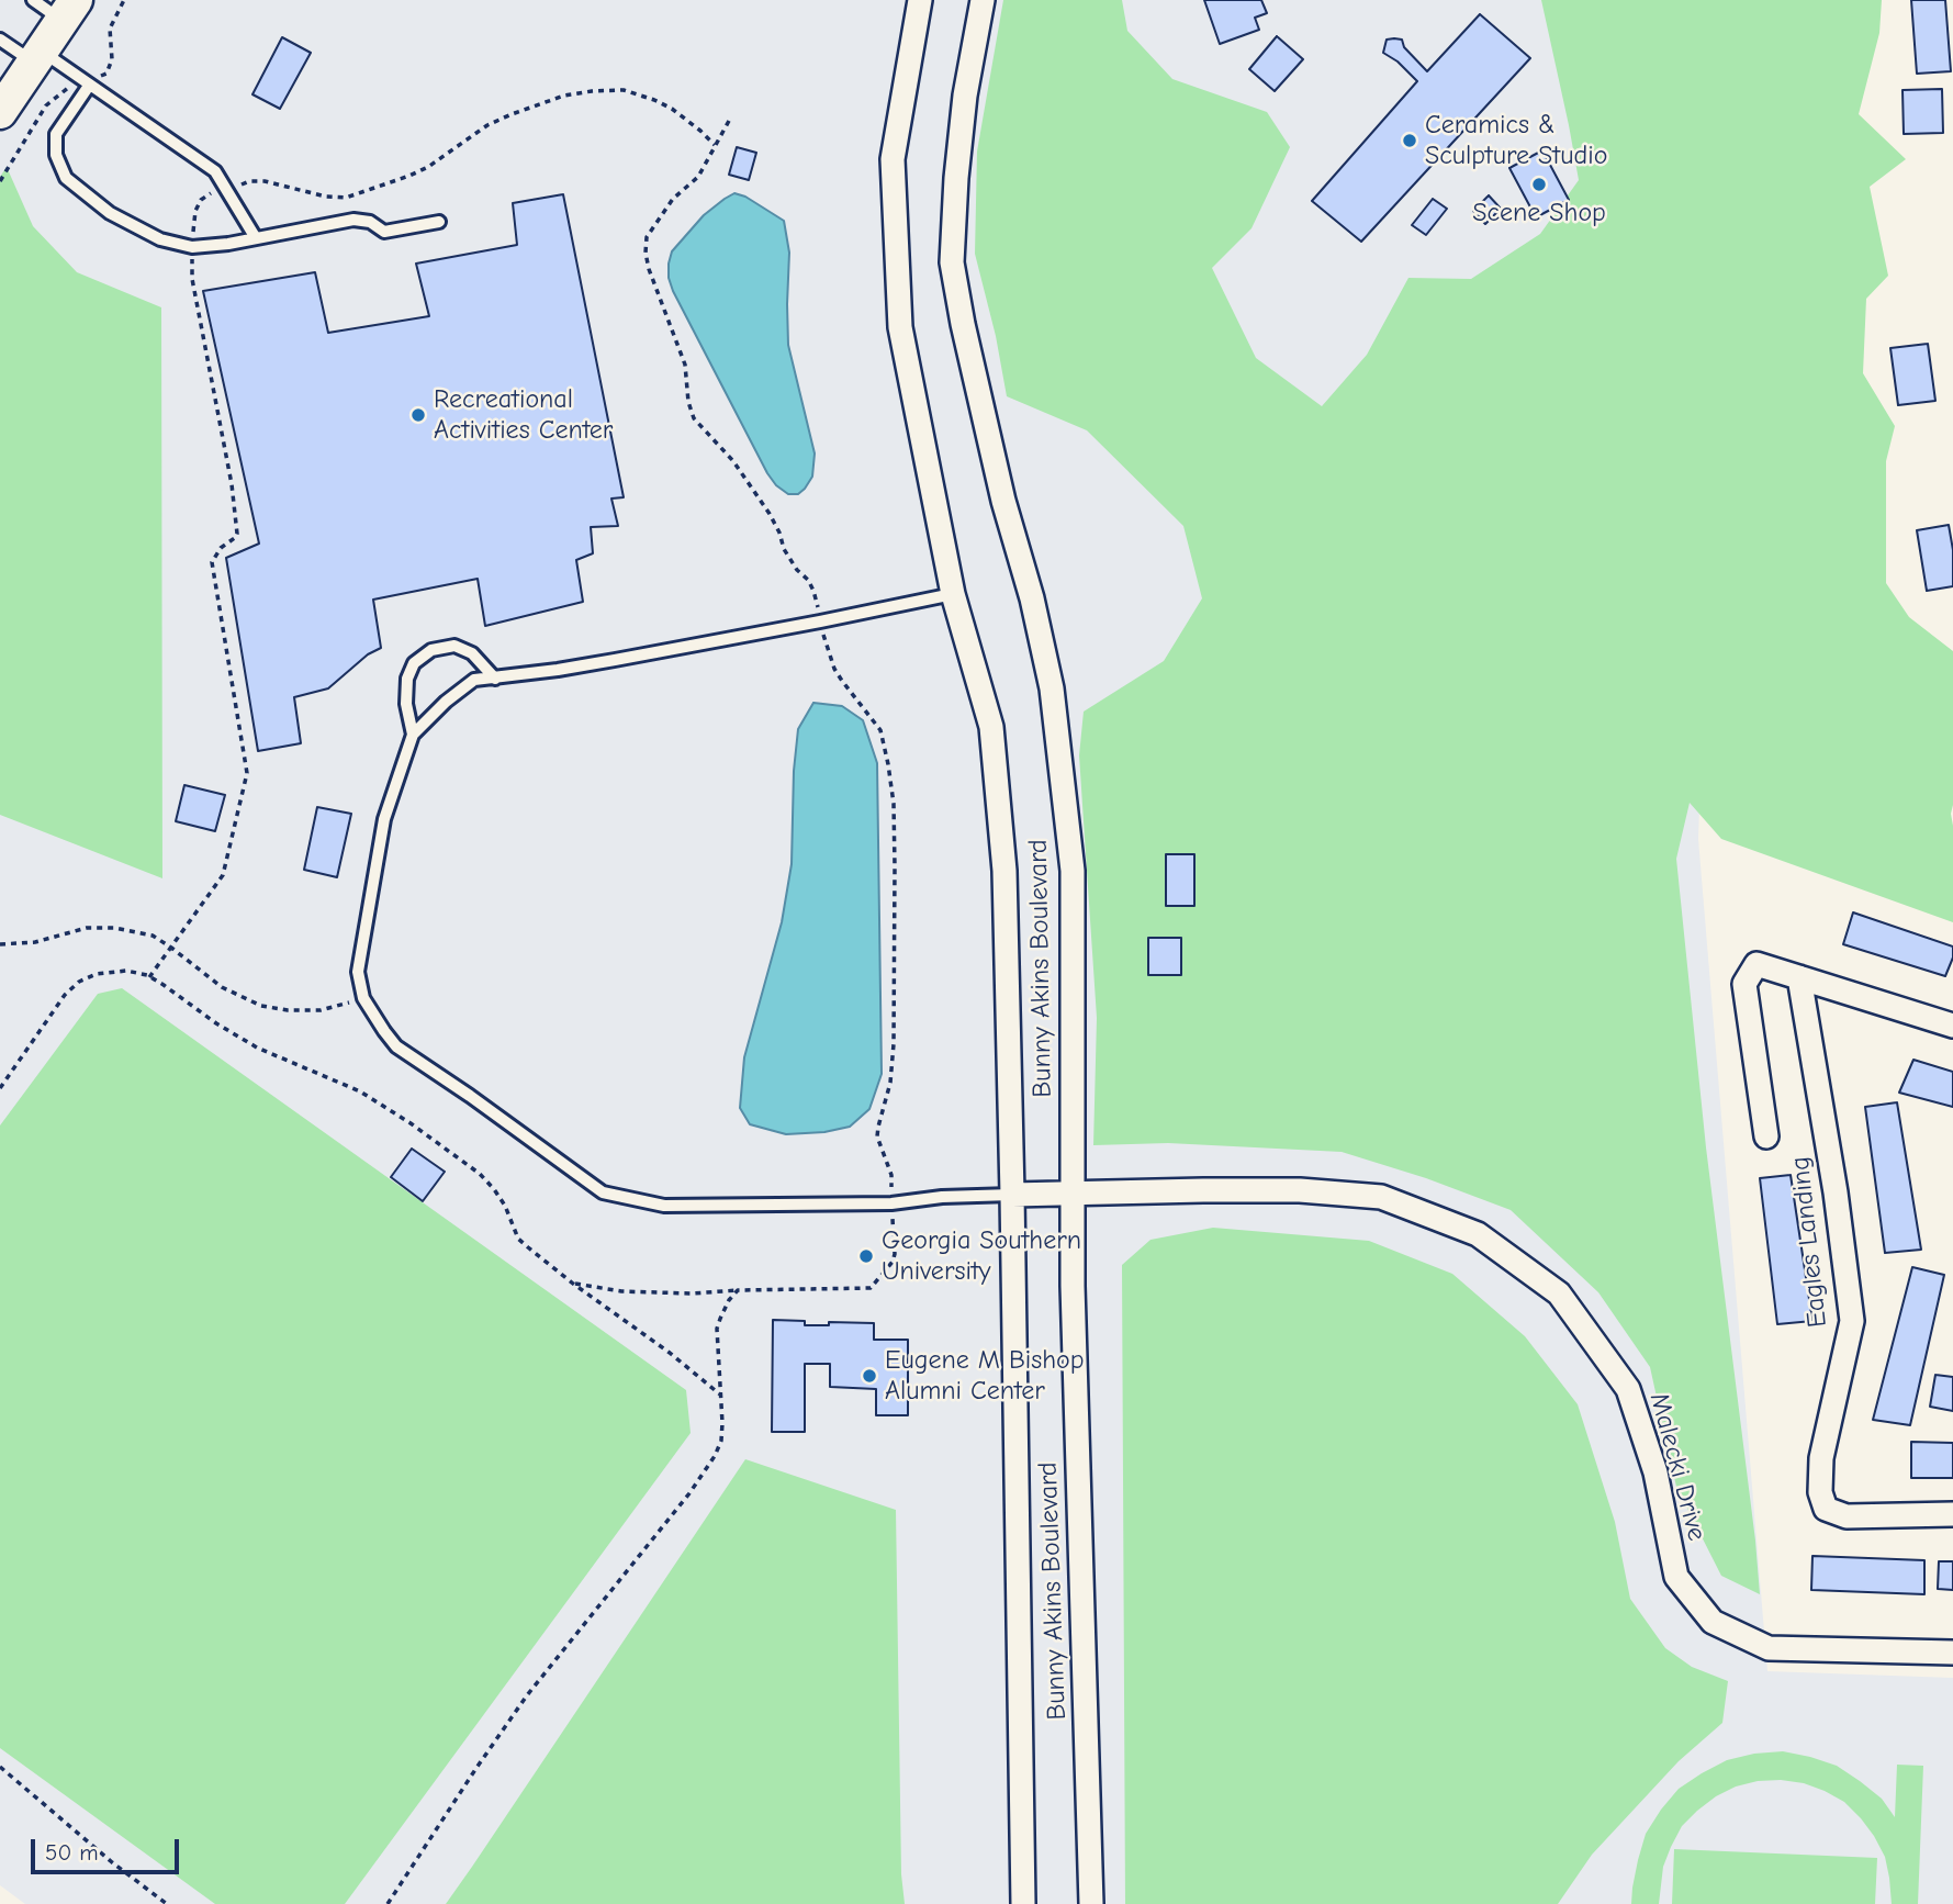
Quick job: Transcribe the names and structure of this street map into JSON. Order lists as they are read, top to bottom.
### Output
{
  "streets": {
    "street": ["Bunny Akins Boulevard", "Eagles Landing", "Malecki Drive"]
  },
  "crossings": [
    ["Bunny Akins Boulevard", "Malecki Drive"]
  ],
  "places": [
    "Ceramics & Sculpture Studio",
    "Scene Shop",
    "Recreational Activities Center",
    "Georgia Southern University",
    "Eugene M Bishop Alumni Center"
  ],
  "scale_bar": "50 m"
}
